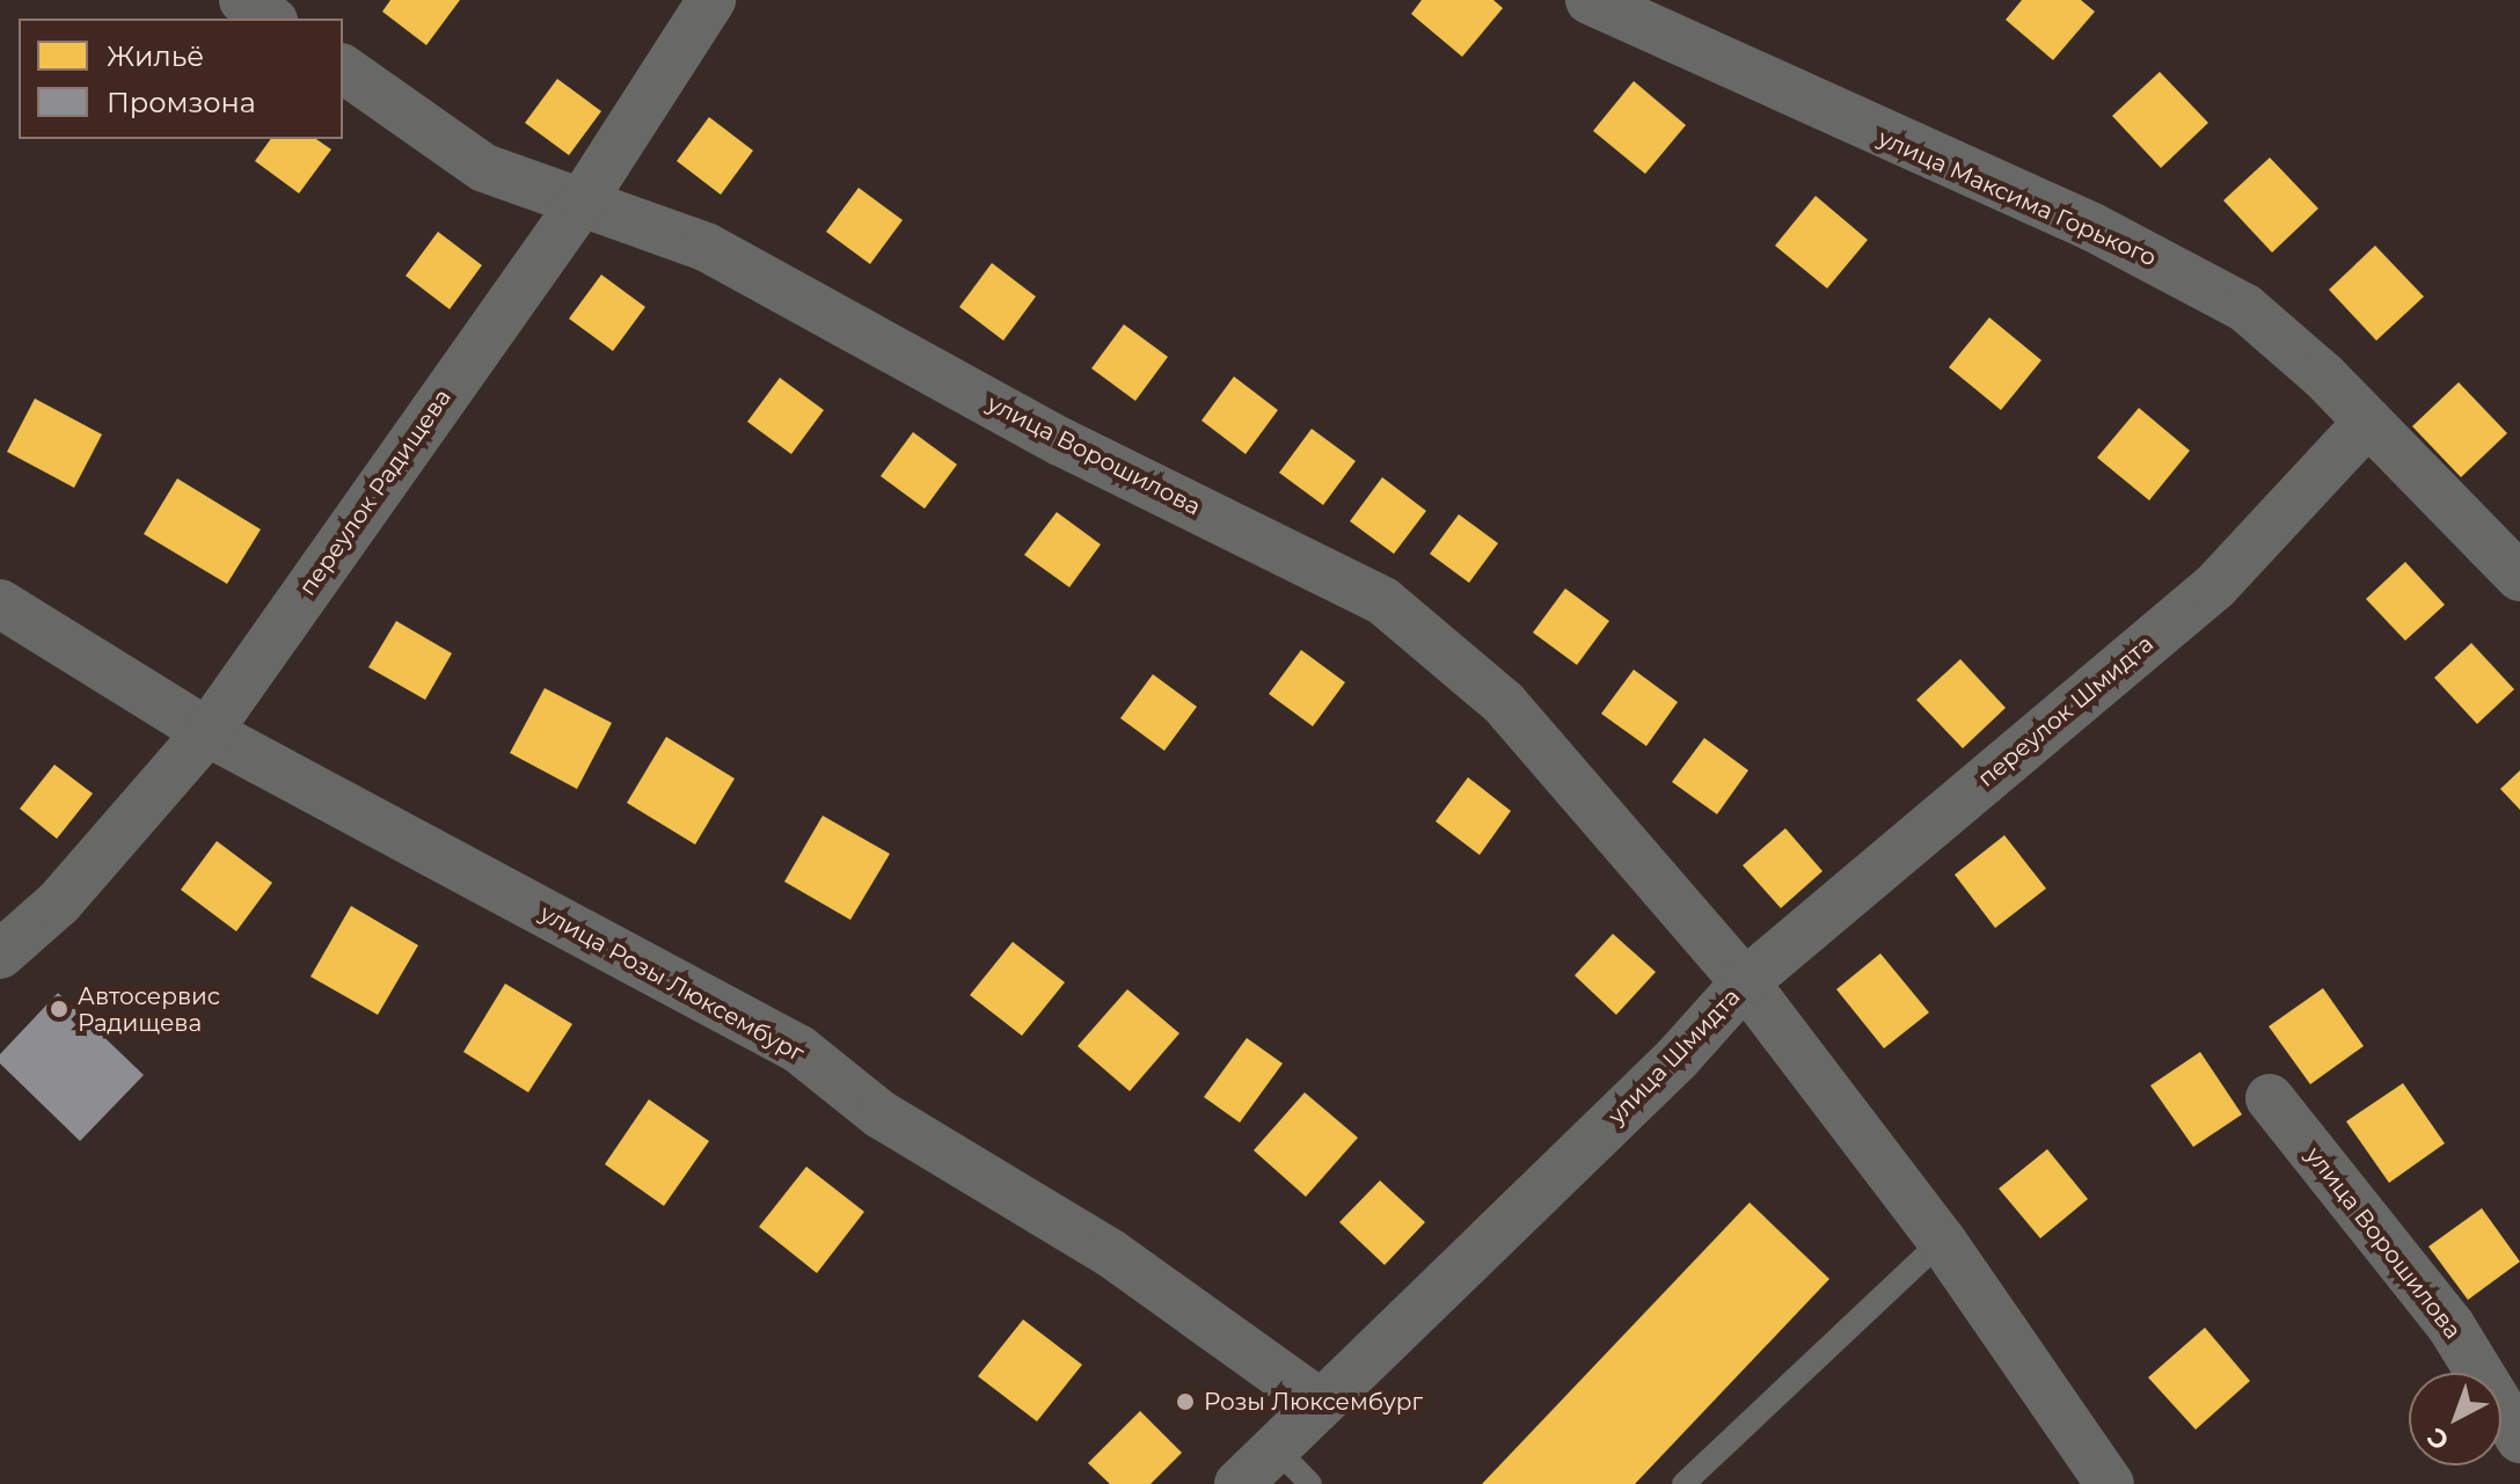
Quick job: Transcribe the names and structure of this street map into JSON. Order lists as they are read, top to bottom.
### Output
{
  "streets": {
    "street": [
      "улица Максима Горького",
      "улица Ворошилова",
      "переулок Радищева",
      "переулок Шмидта",
      "улица Розы Люксембург",
      "улица Шмидта"
    ]
  },
  "crossings": [
    ["улица Максима Горького", "переулок Шмидта"],
    ["улица Ворошилова", "переулок Радищева"],
    ["улица Ворошилова", "переулок Шмидта"],
    ["улица Ворошилова", "улица Шмидта"],
    ["переулок Радищева", "улица Розы Люксембург"],
    ["переулок Шмидта", "улица Шмидта"],
    ["улица Розы Люксембург", "улица Шмидта"]
  ],
  "places": ["Автосервис Радищева", "Розы Люксембург"],
  "legend": ["Жильё", "Промзона"],
  "north": "bottom left"
}
